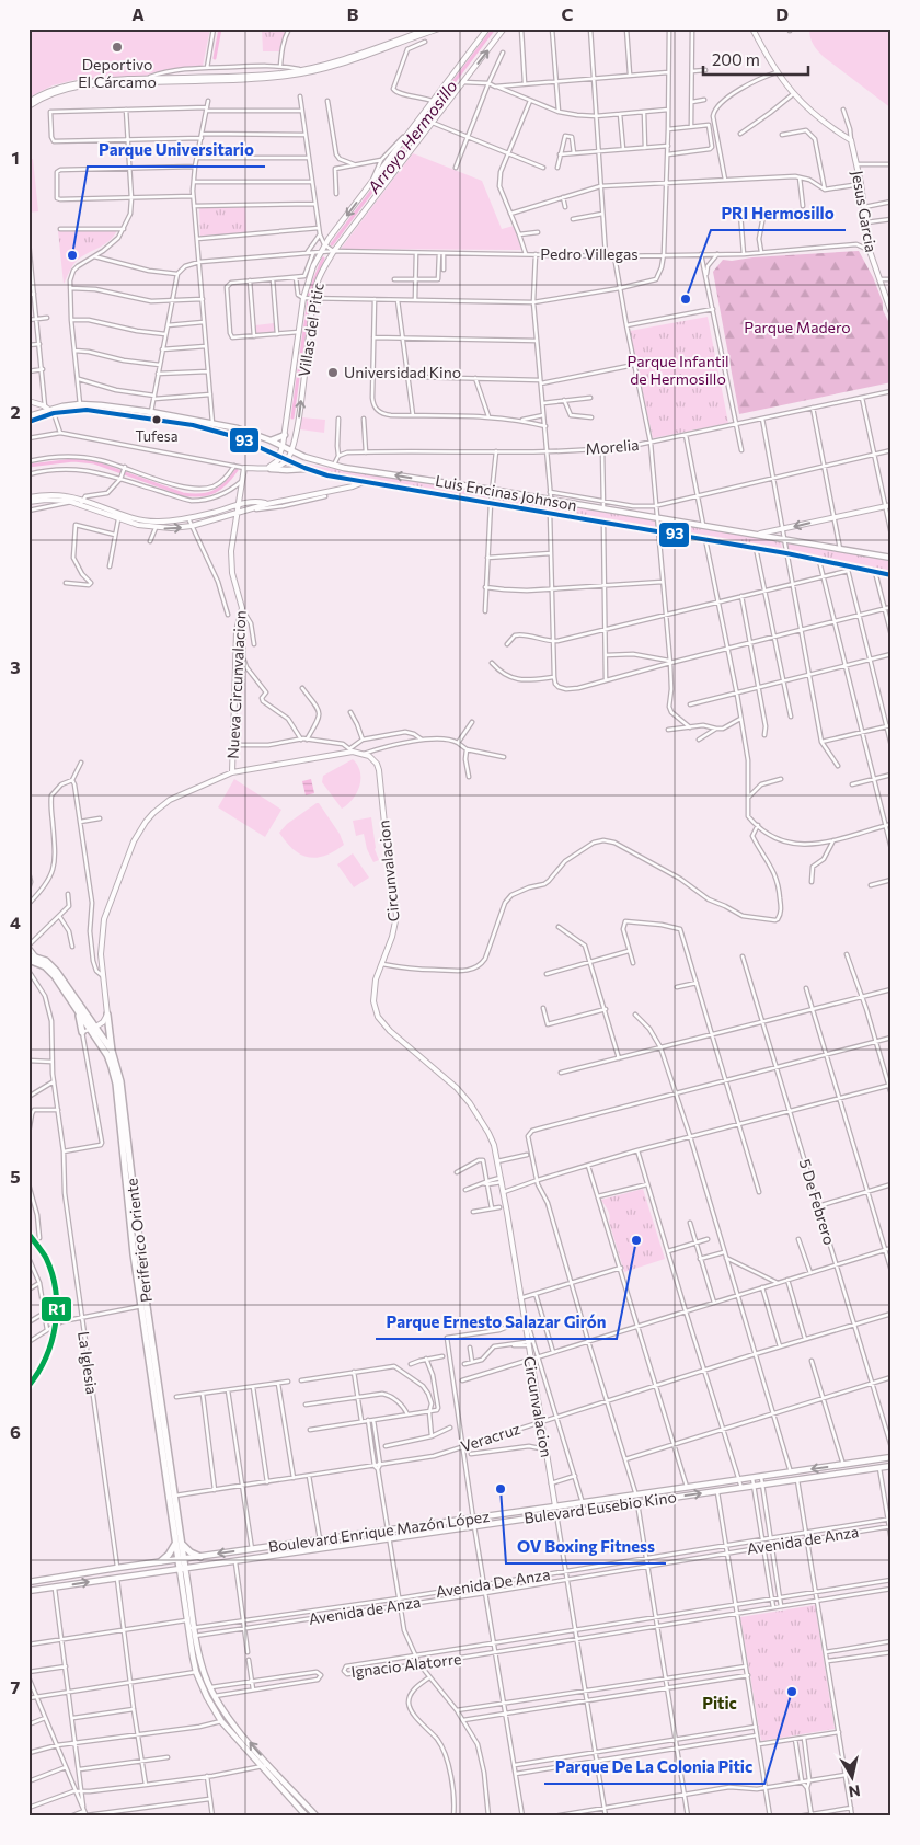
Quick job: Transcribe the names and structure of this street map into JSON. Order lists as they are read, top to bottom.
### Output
{
  "streets": {
    "highway": ["Periferico Oriente"],
    "main road": ["Luis Encinas Johnson", "Bulevard Eusebio Kino", "Boulevard Enrique Mazón López"],
    "street": [
      "Jesus Garcia",
      "Pedro Villegas",
      "Villas del Pitic",
      "Morelia",
      "Nueva Circunvalacion",
      "Circunvalacion",
      "5 De Febrero",
      "La Iglesia",
      "Veracruz",
      "Avenida de Anza",
      "Avenida De Anza",
      "Ignacio Alatorre"
    ]
  },
  "crossings": [
    ["Jesus Garcia", "Pedro Villegas"],
    ["Pedro Villegas", "Villas del Pitic"],
    ["Villas del Pitic", "Luis Encinas Johnson"],
    ["Circunvalacion", "Veracruz"],
    ["Circunvalacion", "Boulevard Enrique Mazón López"],
    ["5 De Febrero", "Veracruz"],
    ["Periferico Oriente", "Veracruz"],
    ["Periferico Oriente", "Bulevard Eusebio Kino"],
    ["Periferico Oriente", "Boulevard Enrique Mazón López"],
    ["La Iglesia", "Boulevard Enrique Mazón López"]
  ],
  "districts": ["Pitic"],
  "water": ["Arroyo Hermosillo"],
  "parks": ["Parque Madero", "Parque Infantil de Hermosillo"],
  "places": [
    "Deportivo El Cárcamo",
    "Parque Universitario",
    "PRI Hermosillo",
    "Universidad Kino",
    "Tufesa",
    "Parque Ernesto Salazar Girón",
    "OV Boxing Fitness",
    "Parque De La Colonia Pitic"
  ],
  "lines": ["transit line 93", "transit line R1"],
  "scale_bar": "200 m",
  "north": "bottom",
  "grid": {
    "columns": [
      "A",
      "B",
      "C",
      "D"
    ],
    "rows": [
      "1",
      "2",
      "3",
      "4",
      "5",
      "6",
      "7"
    ]
  }
}
